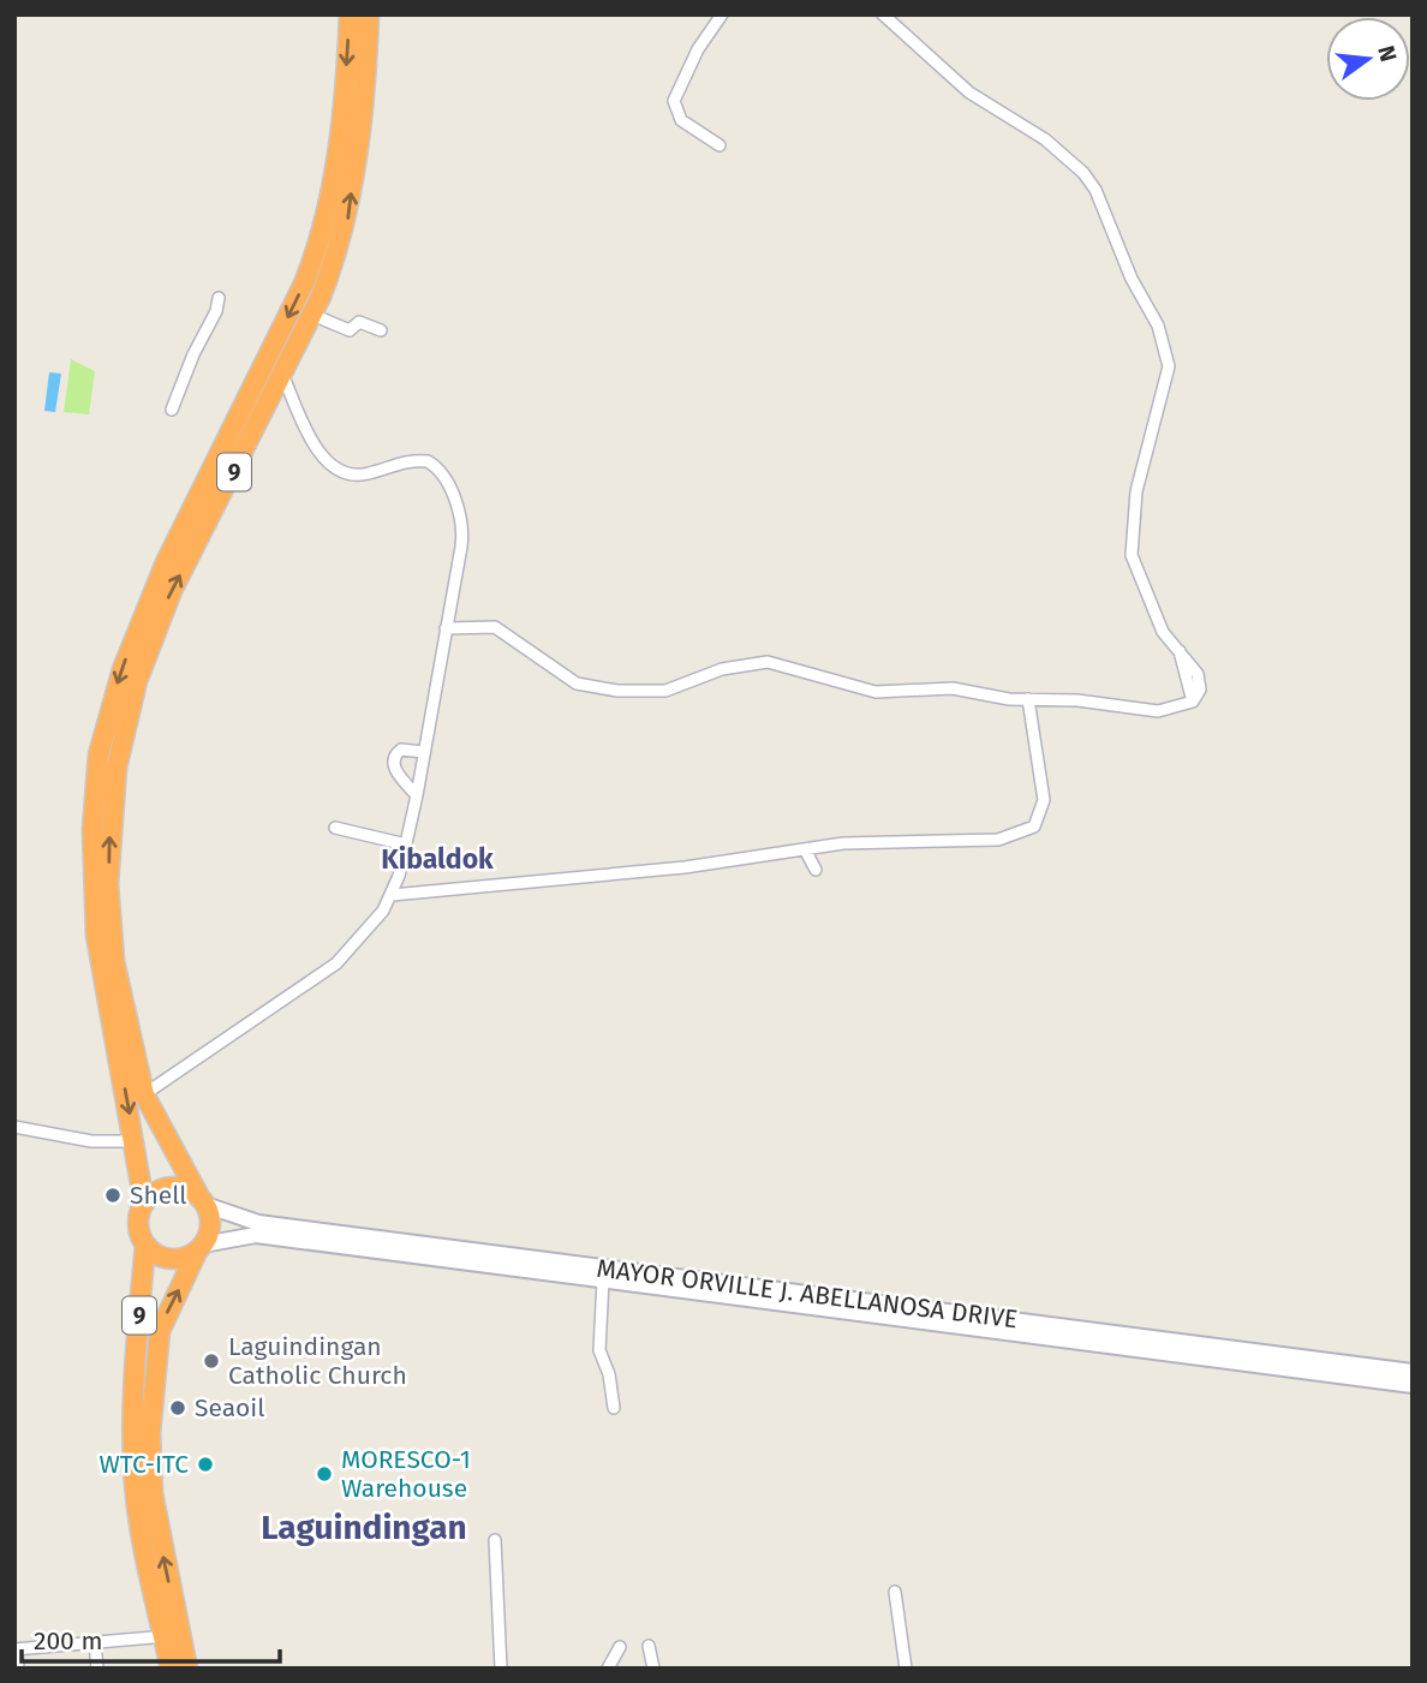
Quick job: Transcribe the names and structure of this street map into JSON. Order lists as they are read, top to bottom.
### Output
{
  "streets": {
    "highway": ["9"],
    "main road": ["MAYOR ORVILLE J. ABELLANOSA DRIVE"]
  },
  "crossings": [
    ["9", "MAYOR ORVILLE J. ABELLANOSA DRIVE"]
  ],
  "districts": ["Kibaldok", "Laguindingan"],
  "places": [
    "Shell",
    "Laguindingan Catholic Church",
    "Seaoil",
    "WTC-ITC",
    "MORESCO-1 Warehouse"
  ],
  "scale_bar": "200 m",
  "north": "right"
}
